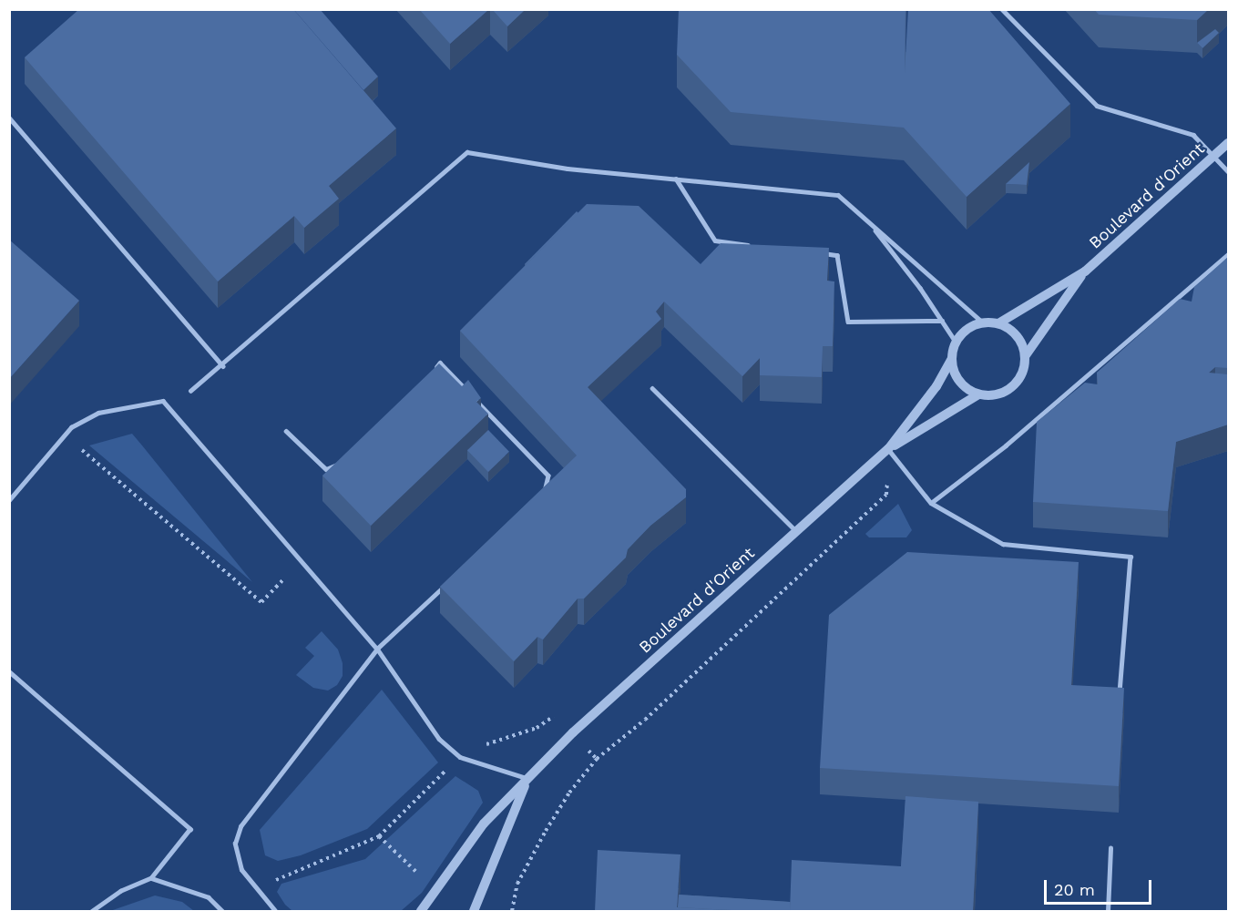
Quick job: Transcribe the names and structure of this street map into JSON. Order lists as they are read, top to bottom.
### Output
{
  "streets": {
    "street": ["Boulevard d'Orient"]
  },
  "scale_bar": "20 m"
}
